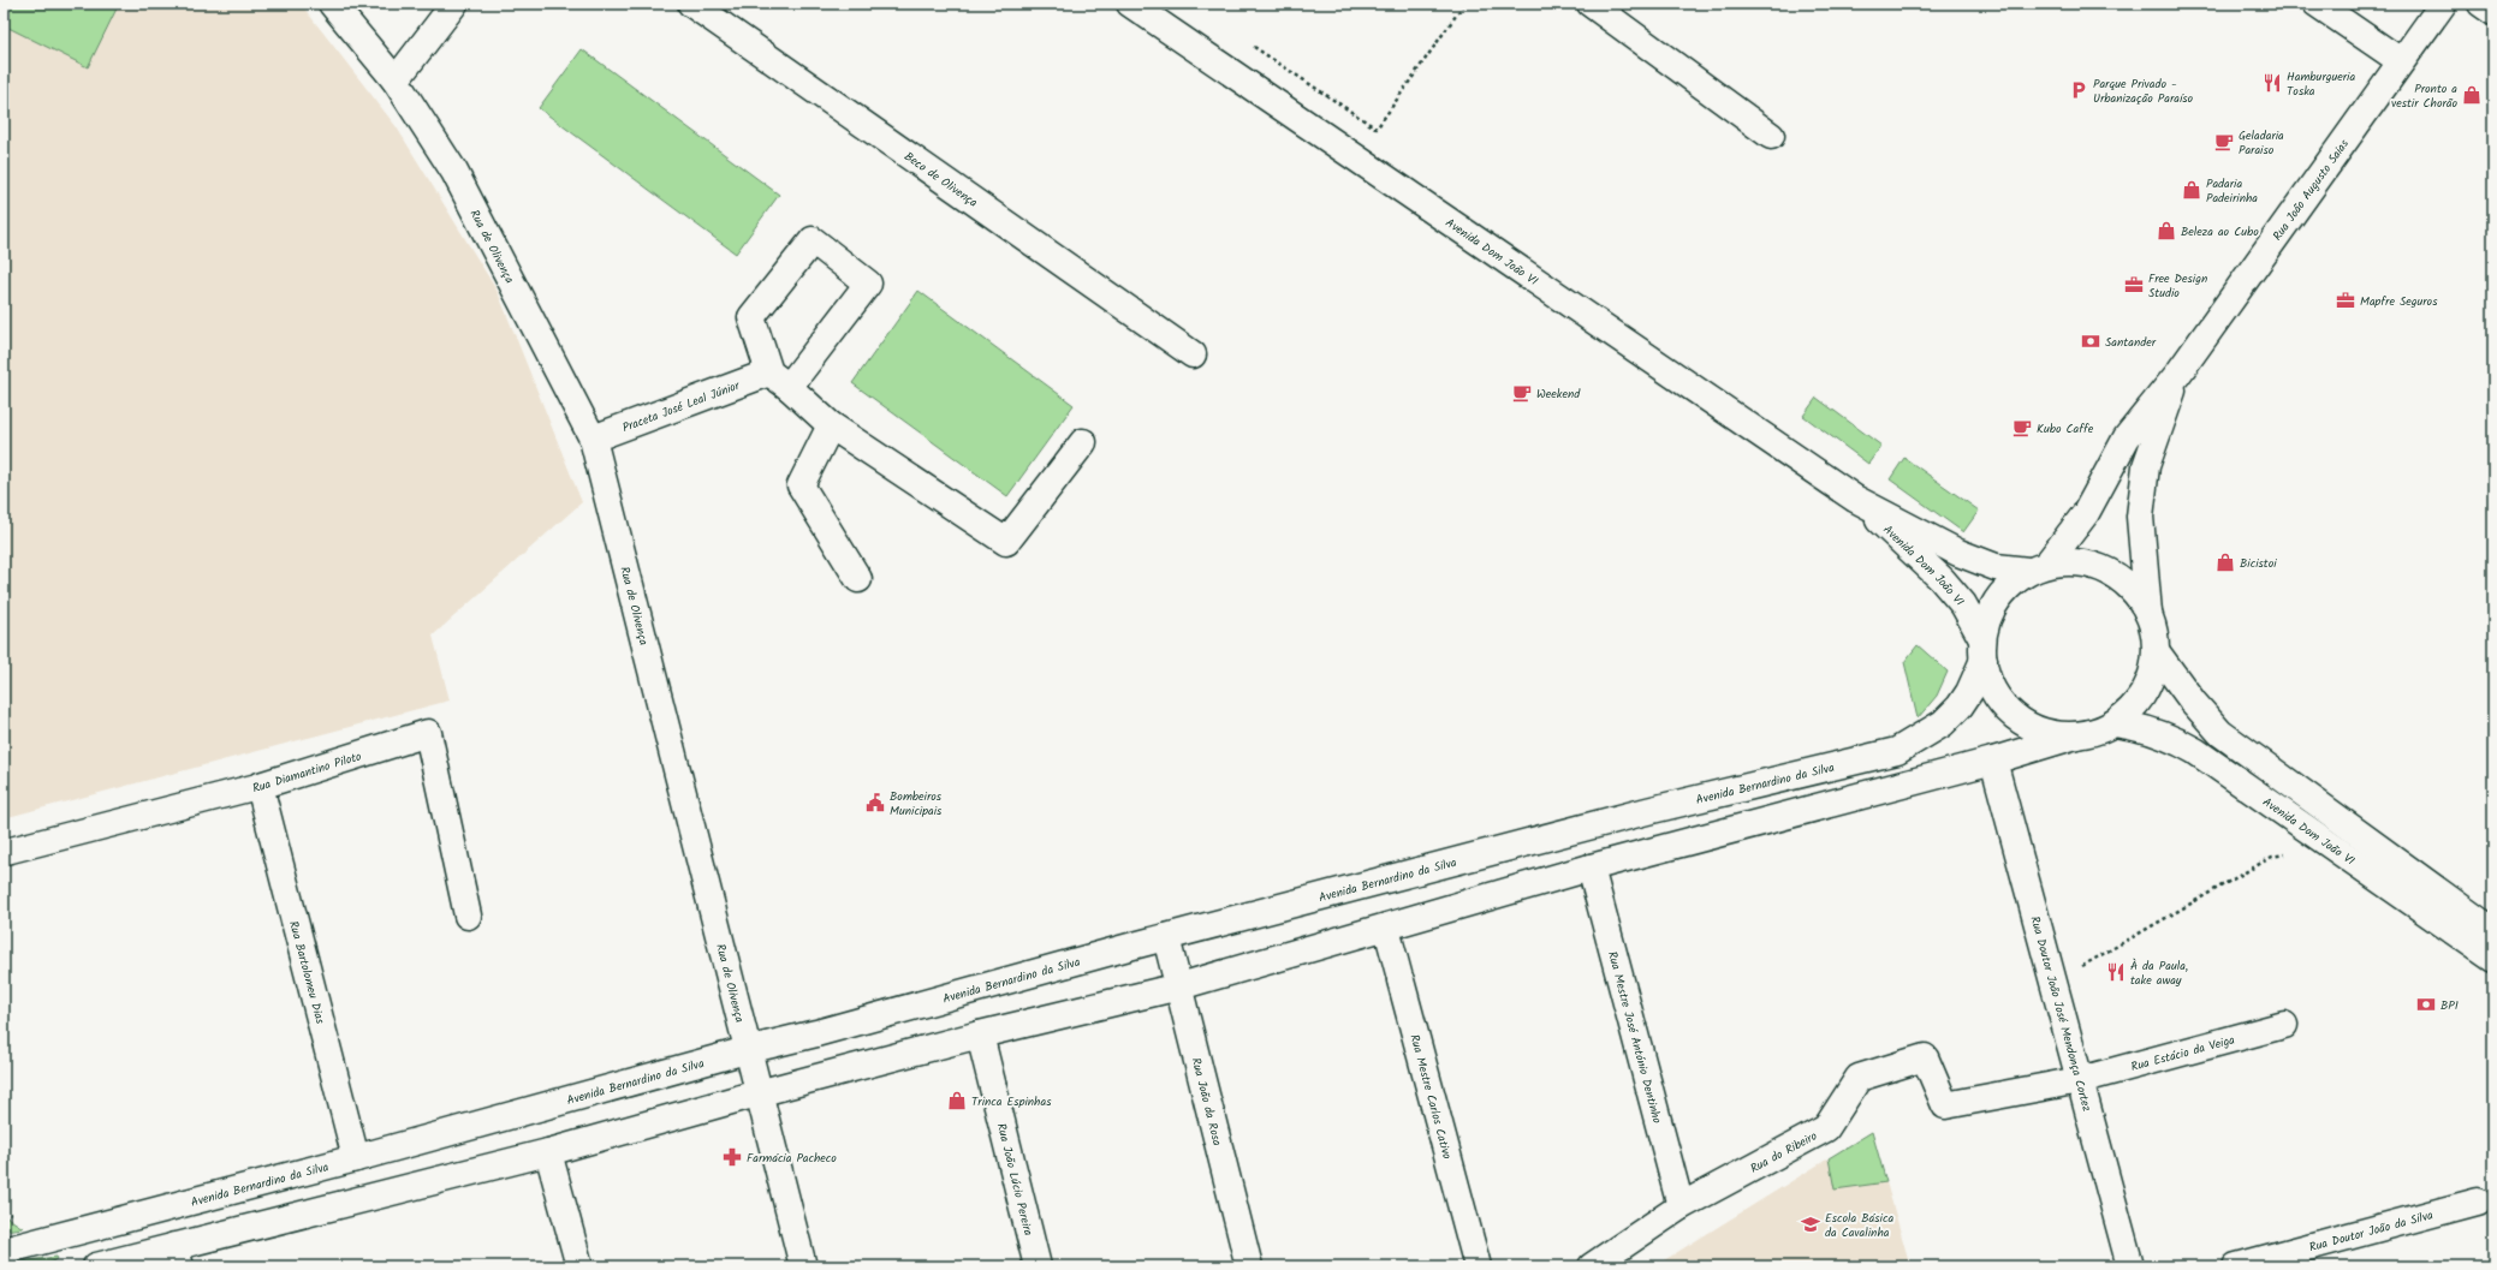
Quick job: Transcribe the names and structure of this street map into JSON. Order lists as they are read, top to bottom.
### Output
{
  "streets": {
    "street": [
      "Beco de Olivença",
      "Rua João Augusto Saias",
      "Rua de Olivença",
      "Avenida Dom João VI",
      "Praceta José Leal Júnior",
      "Rua Diamantino Piloto",
      "Avenida Bernardino da Silva",
      "Rua Bartolomeu Dias",
      "Rua Doutor João José Mendonça Cortez",
      "Rua Mestre José António Dentinho",
      "Rua Estácio da Veiga",
      "Rua Mestre Carlos Cativo",
      "Rua João da Rosa",
      "Rua do Ribeiro",
      "Rua João Lúcio Pereira",
      "Rua Doutor João da Silva"
    ]
  },
  "crossings": [
    ["Rua João Augusto Saias", "Avenida Bernardino da Silva"],
    ["Rua de Olivença", "Praceta José Leal Júnior"],
    ["Rua de Olivença", "Avenida Bernardino da Silva"],
    ["Avenida Dom João VI", "Avenida Bernardino da Silva"],
    ["Rua Diamantino Piloto", "Rua Bartolomeu Dias"],
    ["Avenida Bernardino da Silva", "Rua Bartolomeu Dias"],
    ["Avenida Bernardino da Silva", "Rua João da Rosa"],
    ["Rua Doutor João José Mendonça Cortez", "Rua Estácio da Veiga"],
    ["Rua Doutor João José Mendonça Cortez", "Rua do Ribeiro"],
    ["Rua Mestre José António Dentinho", "Rua do Ribeiro"],
    ["Rua Estácio da Veiga", "Rua do Ribeiro"]
  ],
  "places": {
    "restaurant": ["Hamburgueria Toska", "À da Paula, take away"],
    "parking": ["Parque Privado - Urbanização Paraíso"],
    "shop": [
      "Pronto a vestir Chorão",
      "Padaria Padeirinha",
      "Beleza ao Cubo",
      "Bicistoi",
      "Trinca Espinhas"
    ],
    "cafe": ["Geladaria Paraiso", "Weekend", "Kubo Caffe"],
    "office": ["Free Design Studio", "Mapfre Seguros"],
    "bank": ["Santander", "BPI"],
    "public building": ["Bombeiros Municipais"],
    "pharmacy": ["Farmácia Pacheco"],
    "school or university": ["Escola Básica da Cavalinha"]
  }
}
